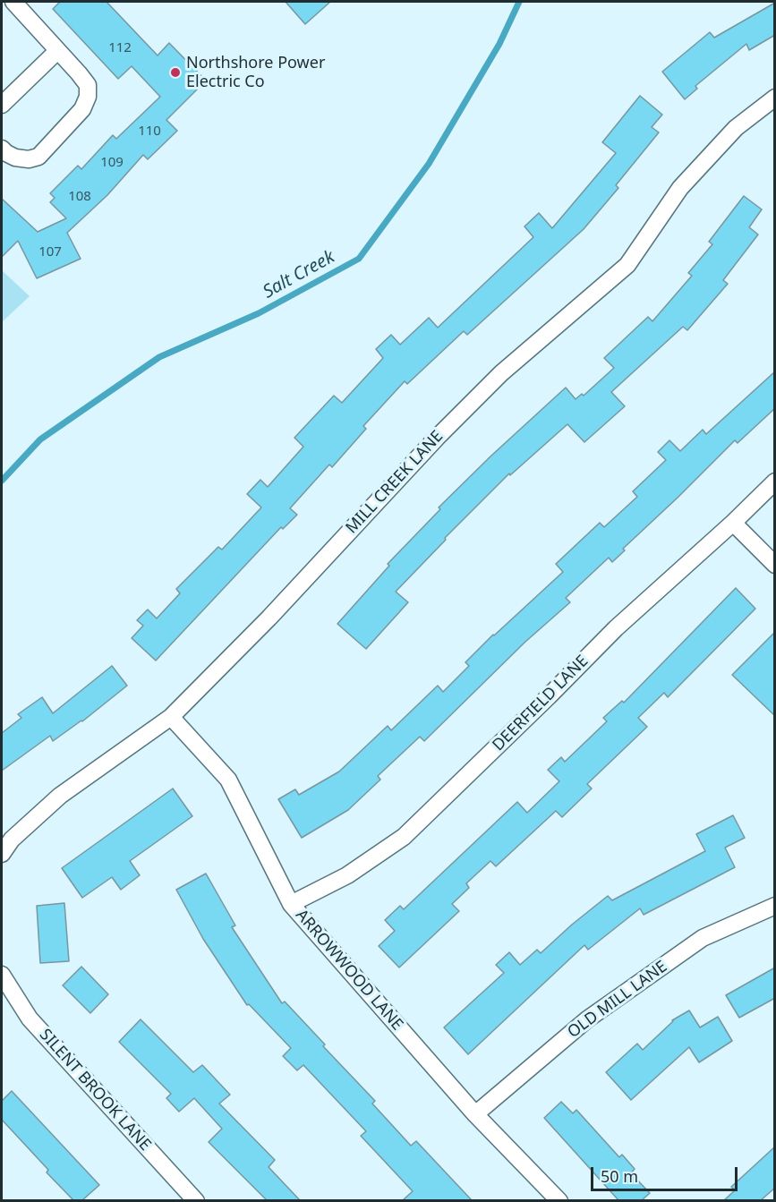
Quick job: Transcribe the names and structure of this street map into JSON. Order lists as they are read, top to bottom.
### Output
{
  "streets": {
    "street": [
      "MILL CREEK LANE",
      "DEERFIELD LANE",
      "ARROWWOOD LANE",
      "OLD MILL LANE",
      "SILENT BROOK LANE"
    ]
  },
  "crossings": [
    ["MILL CREEK LANE", "ARROWWOOD LANE"],
    ["DEERFIELD LANE", "ARROWWOOD LANE"],
    ["ARROWWOOD LANE", "OLD MILL LANE"]
  ],
  "water": ["Salt Creek"],
  "places": ["Northshore Power Electric Co"],
  "house_numbers": [
    "112",
    "110",
    "109",
    "108",
    "107"
  ],
  "scale_bar": "50 m"
}
